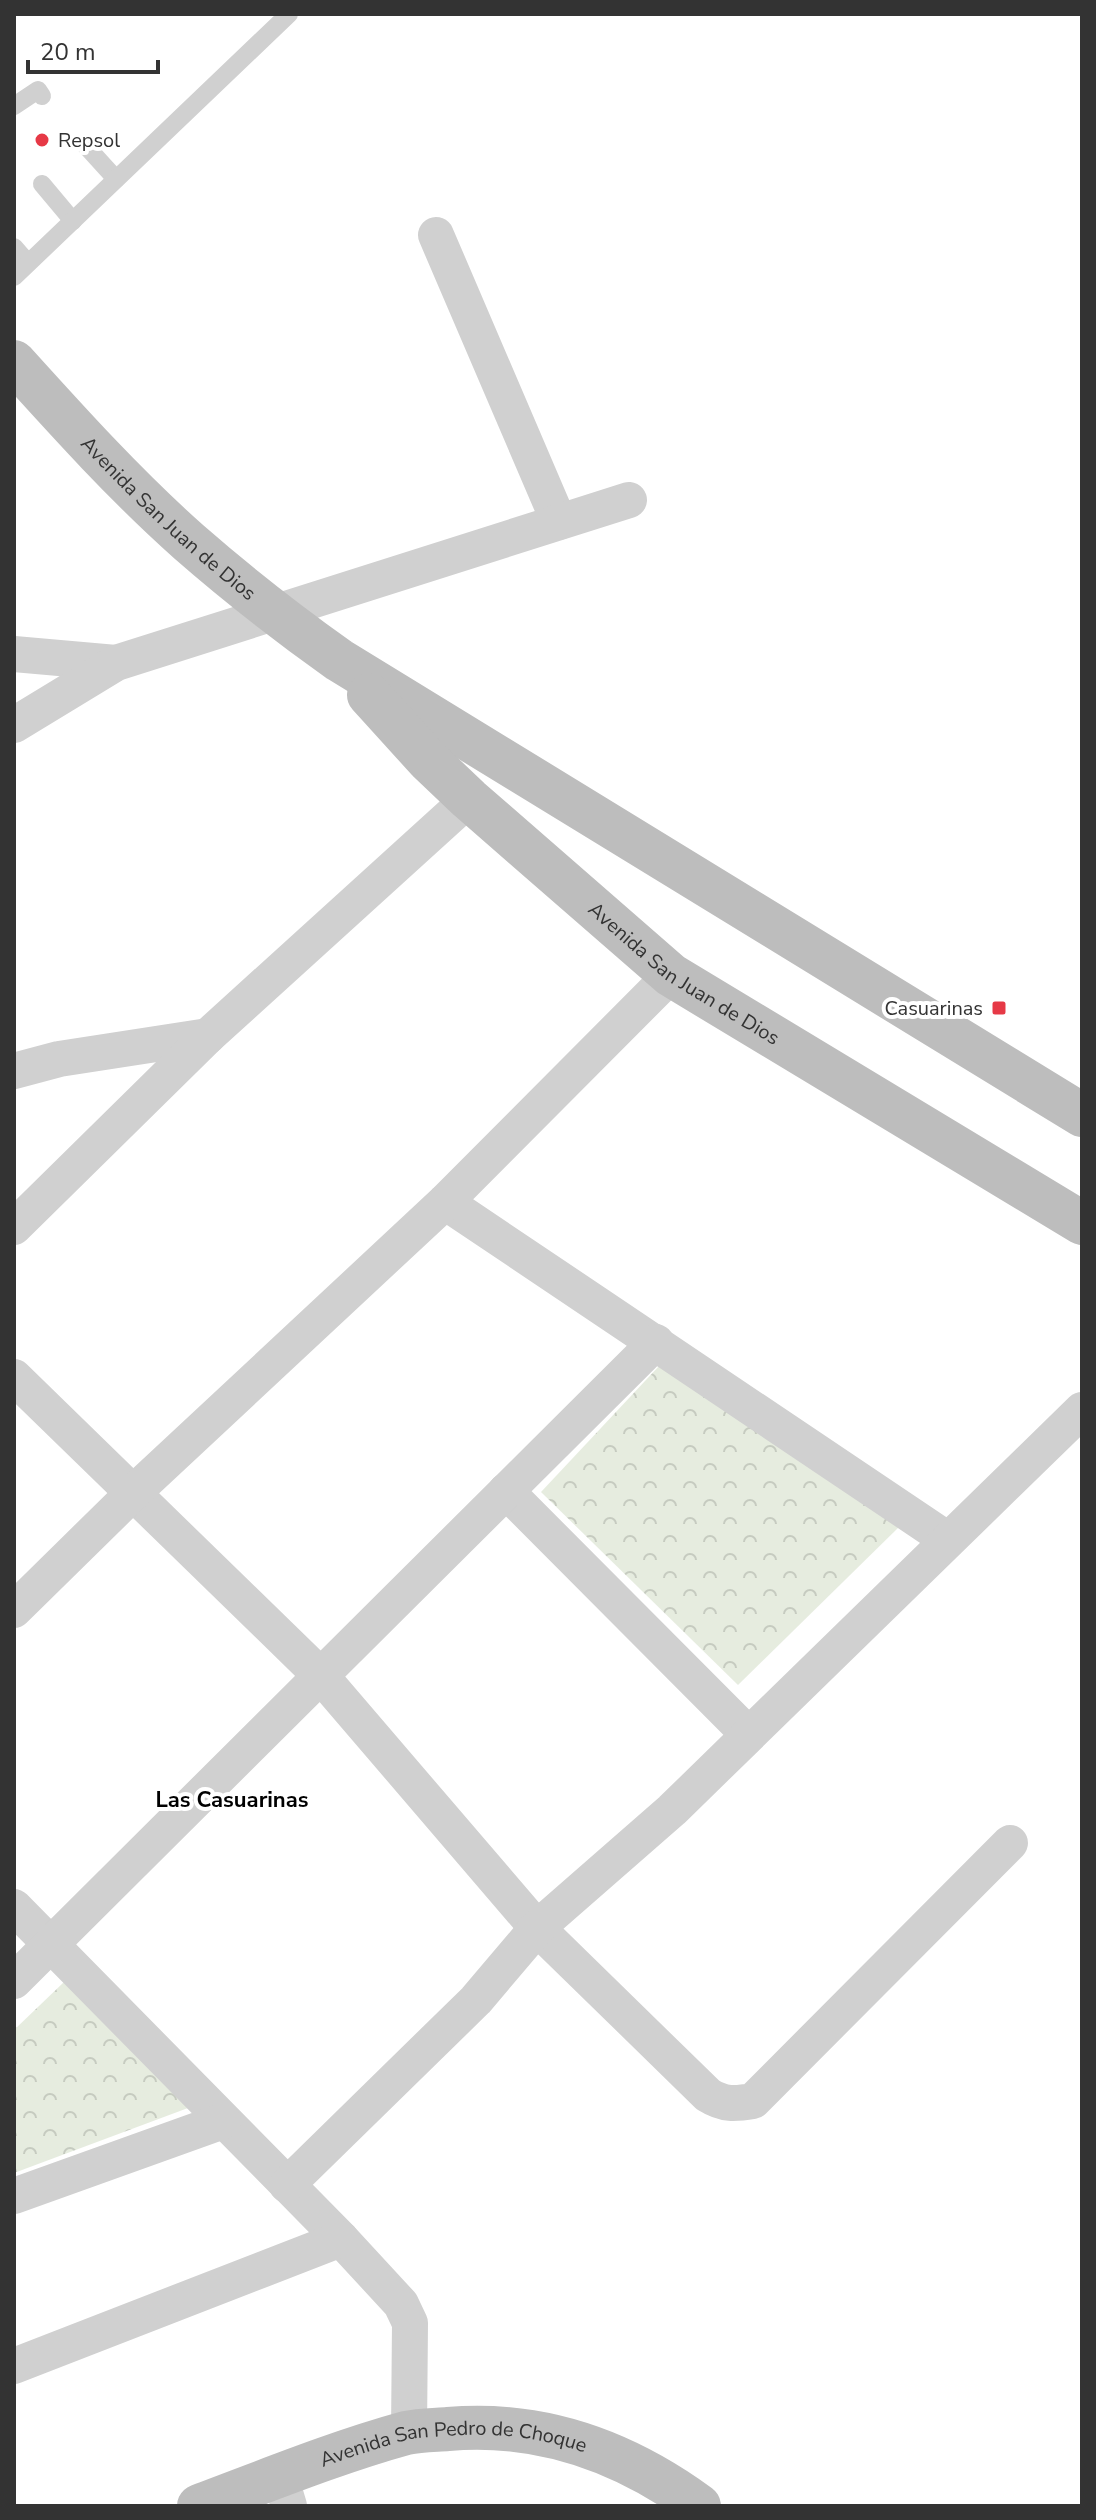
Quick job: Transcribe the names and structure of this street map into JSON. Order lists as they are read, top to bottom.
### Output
{
  "streets": {
    "main road": ["Avenida San Juan de Dios", "Avenida San Pedro de Choque"]
  },
  "districts": ["Las Casuarinas"],
  "places": {
    "other": ["Repsol"],
    "transit": ["Casuarinas"]
  },
  "scale_bar": "20 m"
}
